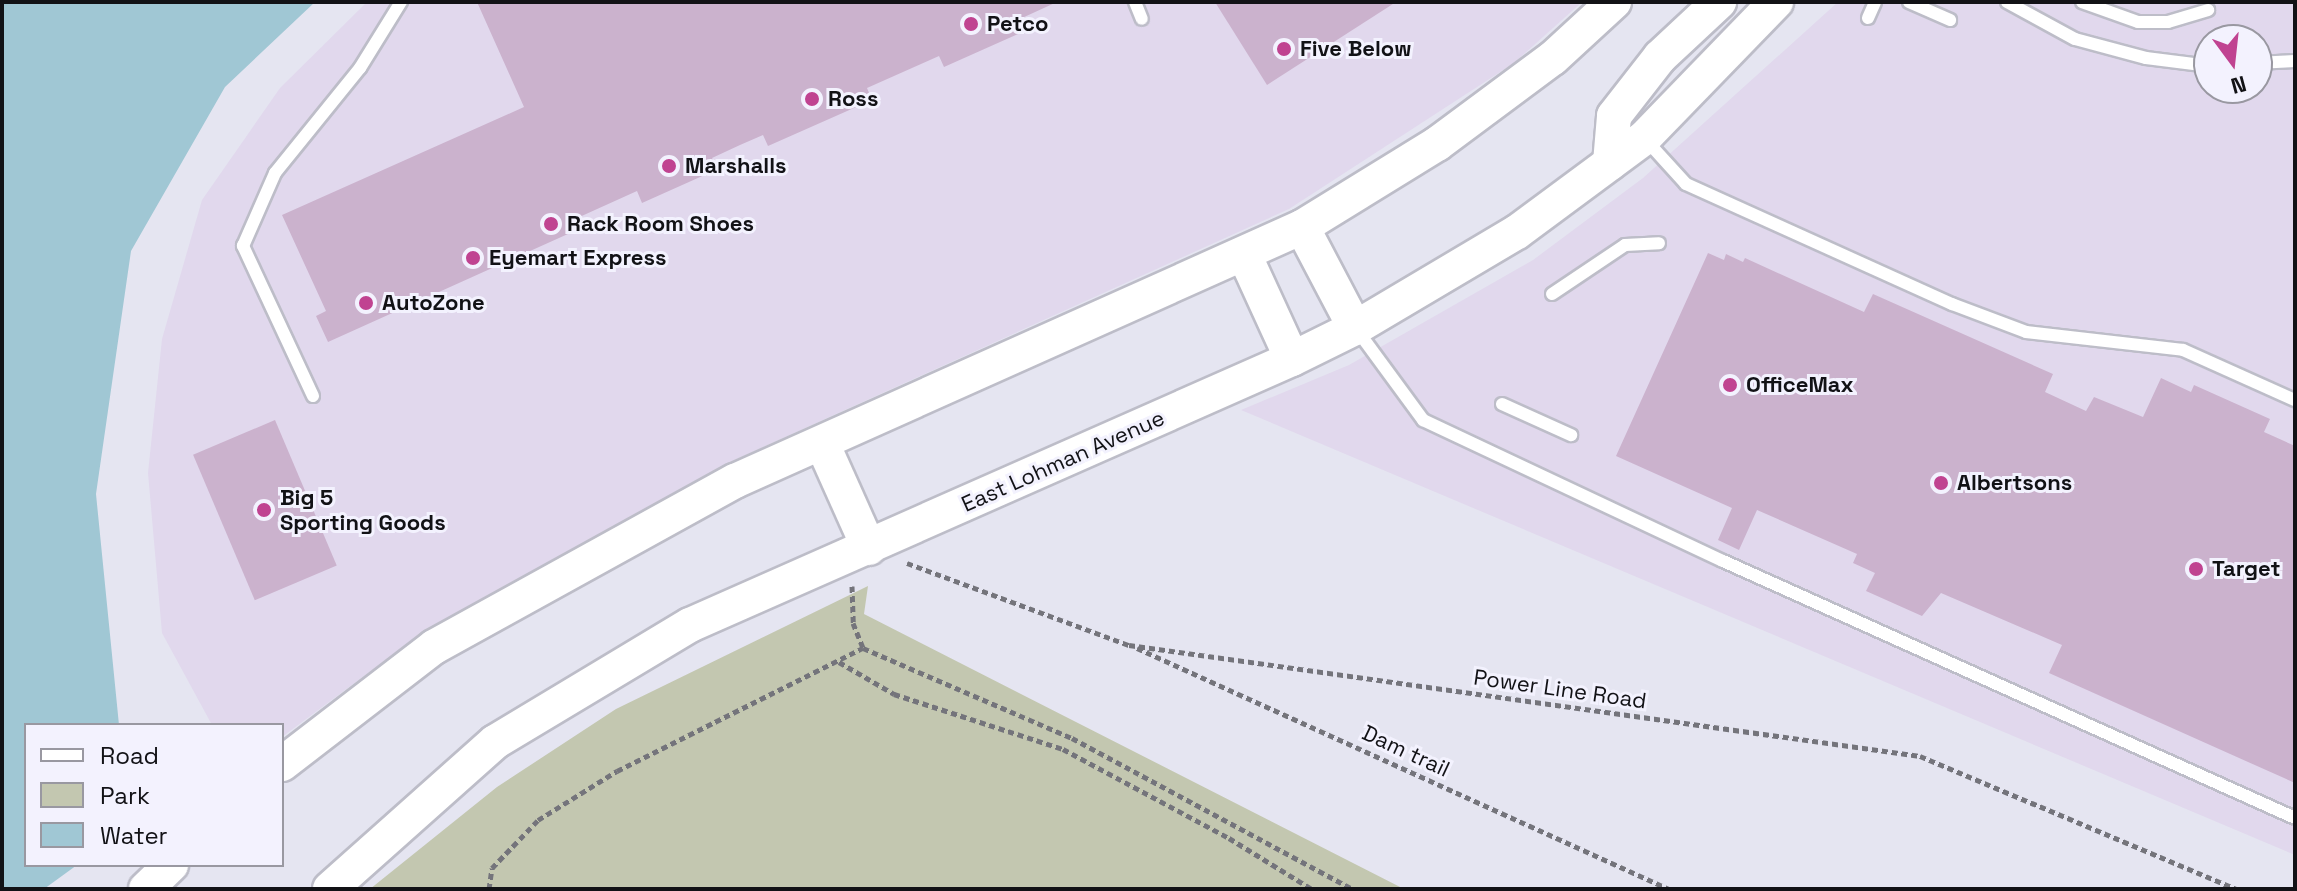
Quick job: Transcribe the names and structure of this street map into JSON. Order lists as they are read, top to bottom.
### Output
{
  "streets": {
    "main road": ["East Lohman Avenue"],
    "path": ["Power Line Road", "Dam trail"]
  },
  "crossings": [
    ["East Lohman Avenue", "Power Line Road"],
    ["Power Line Road", "Dam trail"]
  ],
  "places": [
    "Petco",
    "Five Below",
    "Ross",
    "Marshalls",
    "Rack Room Shoes",
    "Eyemart Express",
    "AutoZone",
    "OfficeMax",
    "Albertsons",
    "Big 5 Sporting Goods",
    "Target"
  ],
  "legend": ["Road", "Park", "Water"],
  "north": "bottom"
}
